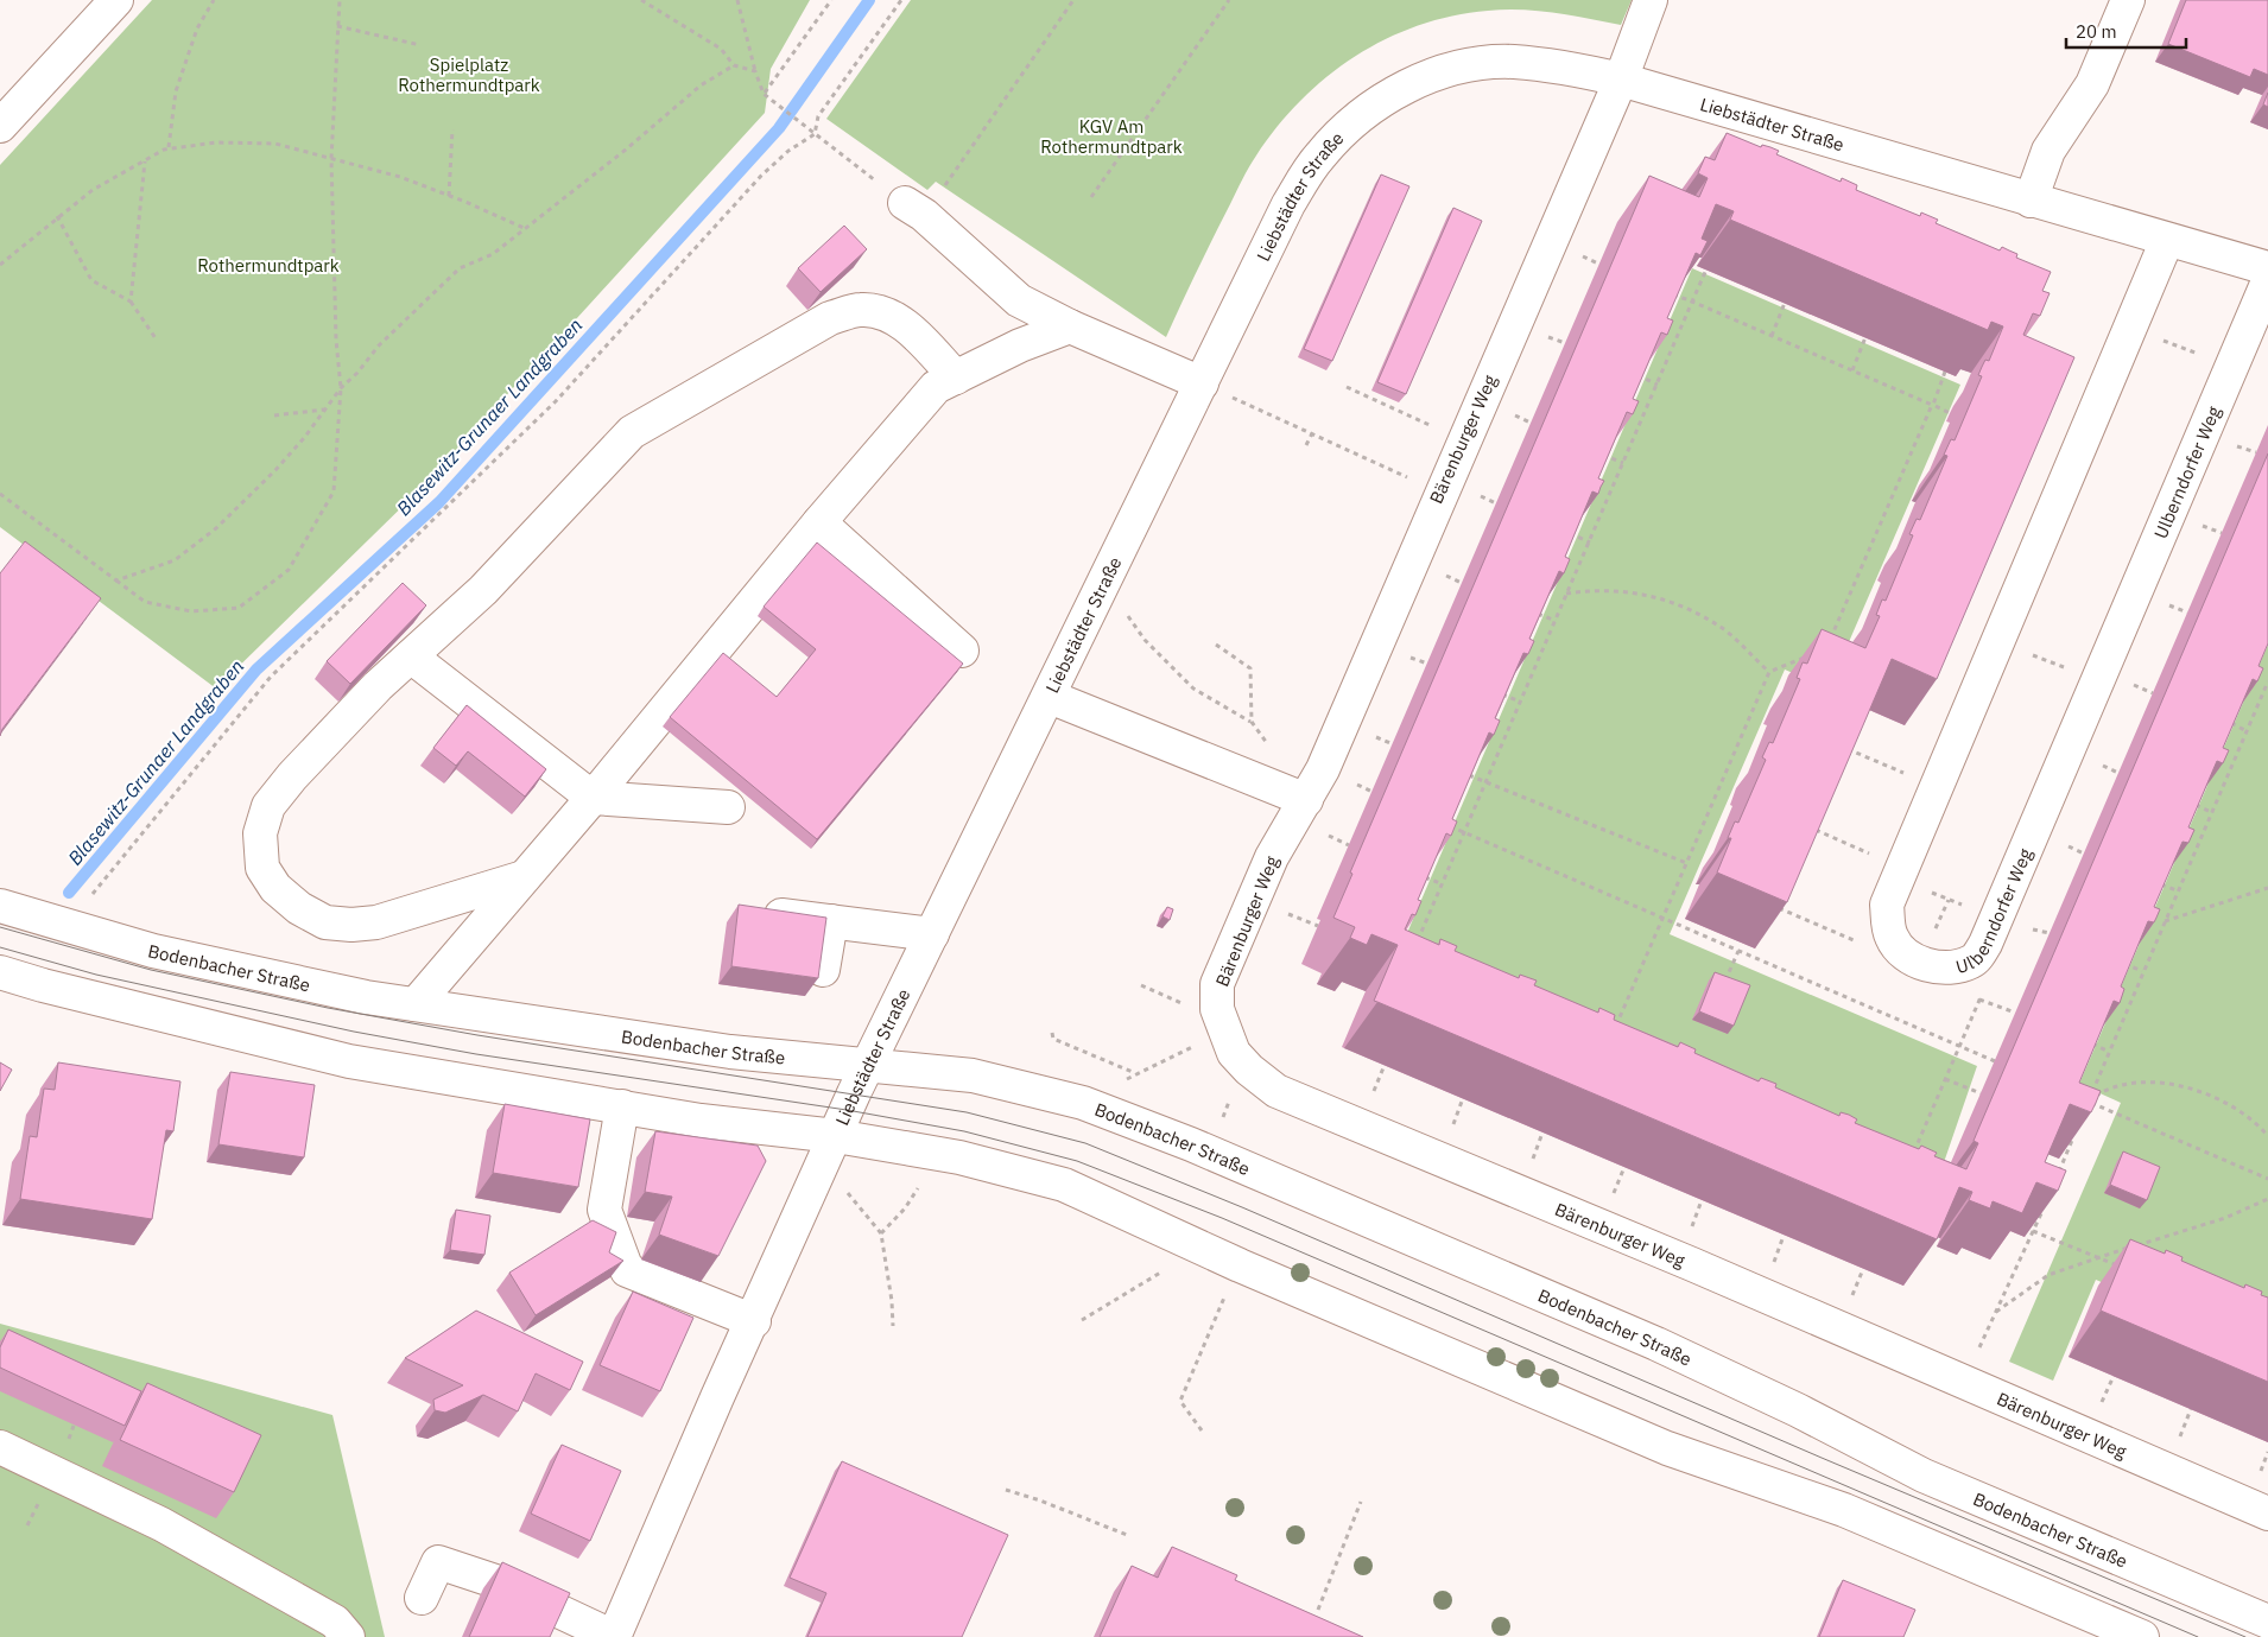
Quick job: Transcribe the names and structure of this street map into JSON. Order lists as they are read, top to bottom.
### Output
{
  "streets": {
    "street": [
      "Liebstädter Straße",
      "Bärenburger Weg",
      "Ulberndorfer Weg",
      "Bodenbacher Straße"
    ]
  },
  "crossings": [
    ["Liebstädter Straße", "Bärenburger Weg"],
    ["Liebstädter Straße", "Ulberndorfer Weg"],
    ["Liebstädter Straße", "Bodenbacher Straße"]
  ],
  "water": ["Blasewitz‐Grunaer Landgraben"],
  "parks": ["Spielplatz Rothermundtpark", "KGV Am Rothermundtpark", "Rothermundtpark"],
  "scale_bar": "20 m"
}
